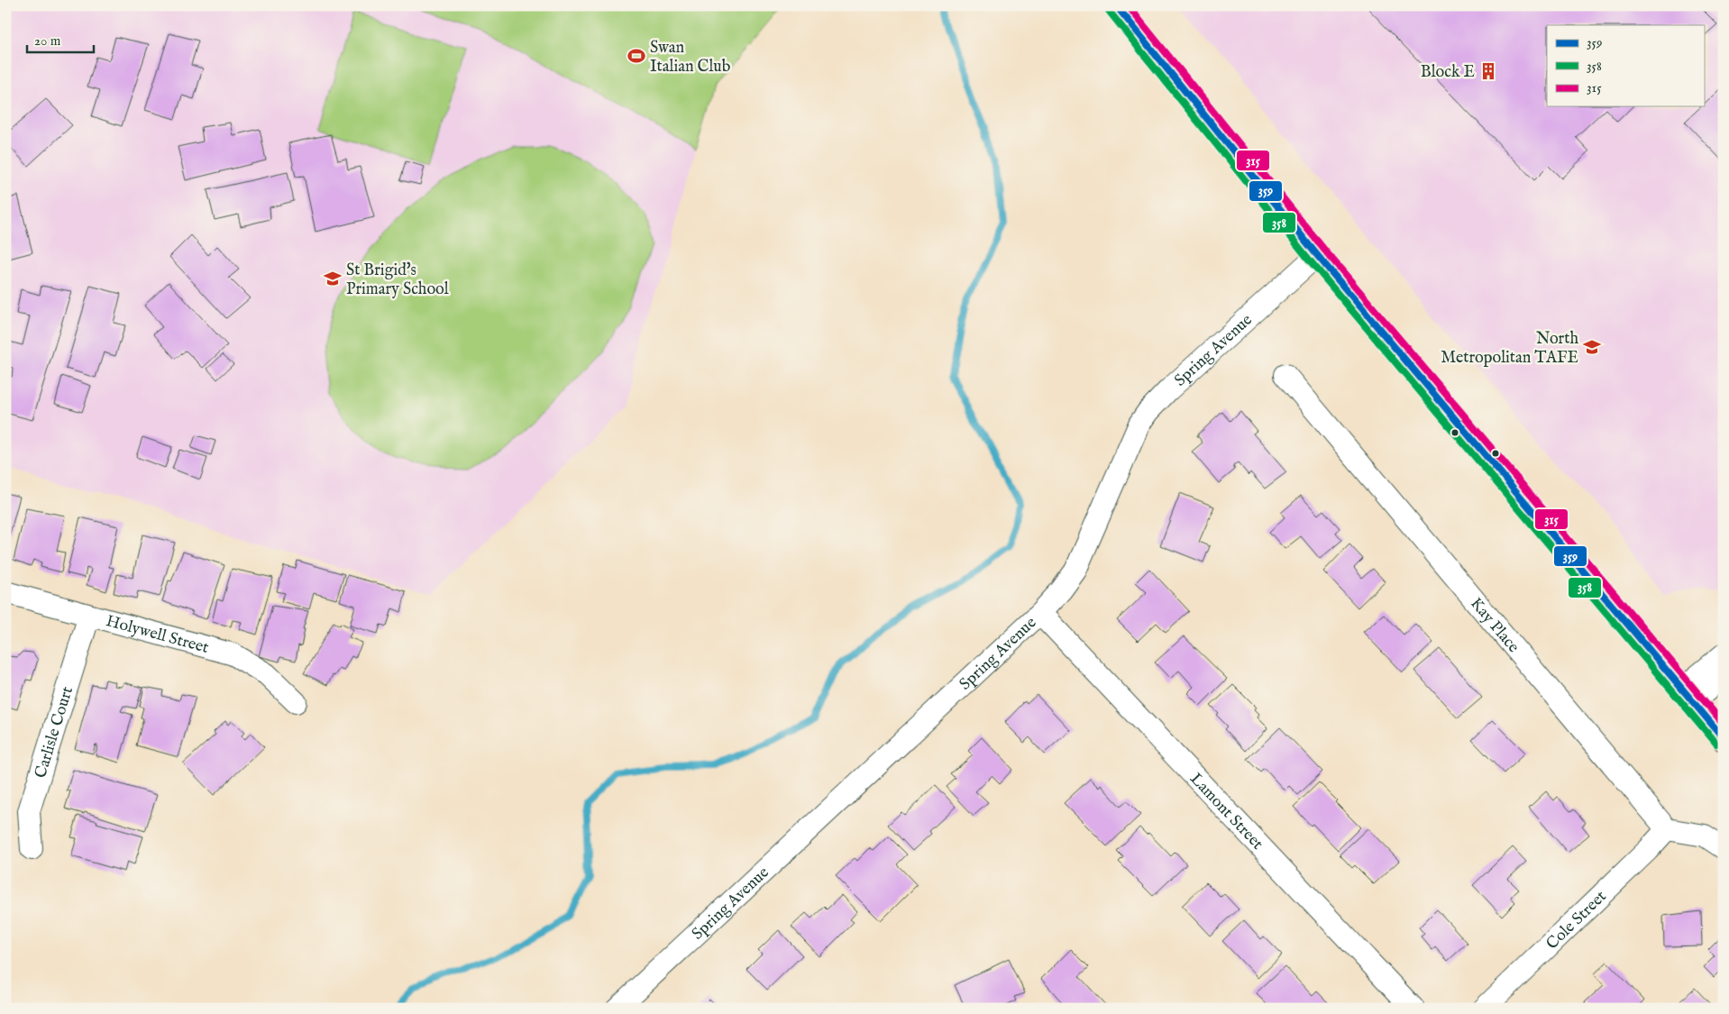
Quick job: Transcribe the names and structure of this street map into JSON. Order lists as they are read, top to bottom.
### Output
{
  "streets": {
    "street": [
      "Spring Avenue",
      "Kay Place",
      "Holywell Street",
      "Carlisle Court",
      "Lamont Street",
      "Cole Street"
    ]
  },
  "crossings": [
    ["Spring Avenue", "Lamont Street"],
    ["Kay Place", "Cole Street"],
    ["Holywell Street", "Carlisle Court"]
  ],
  "places": {
    "sports": ["Swan Italian Club"],
    "building": ["Block E"],
    "school or university": ["St Brigid's Primary School", "North Metropolitan TAFE"]
  },
  "lines": ["transit line 359", "transit line 315", "transit line 358"],
  "legend": ["359", "358", "315"],
  "scale_bar": "20 m"
}
